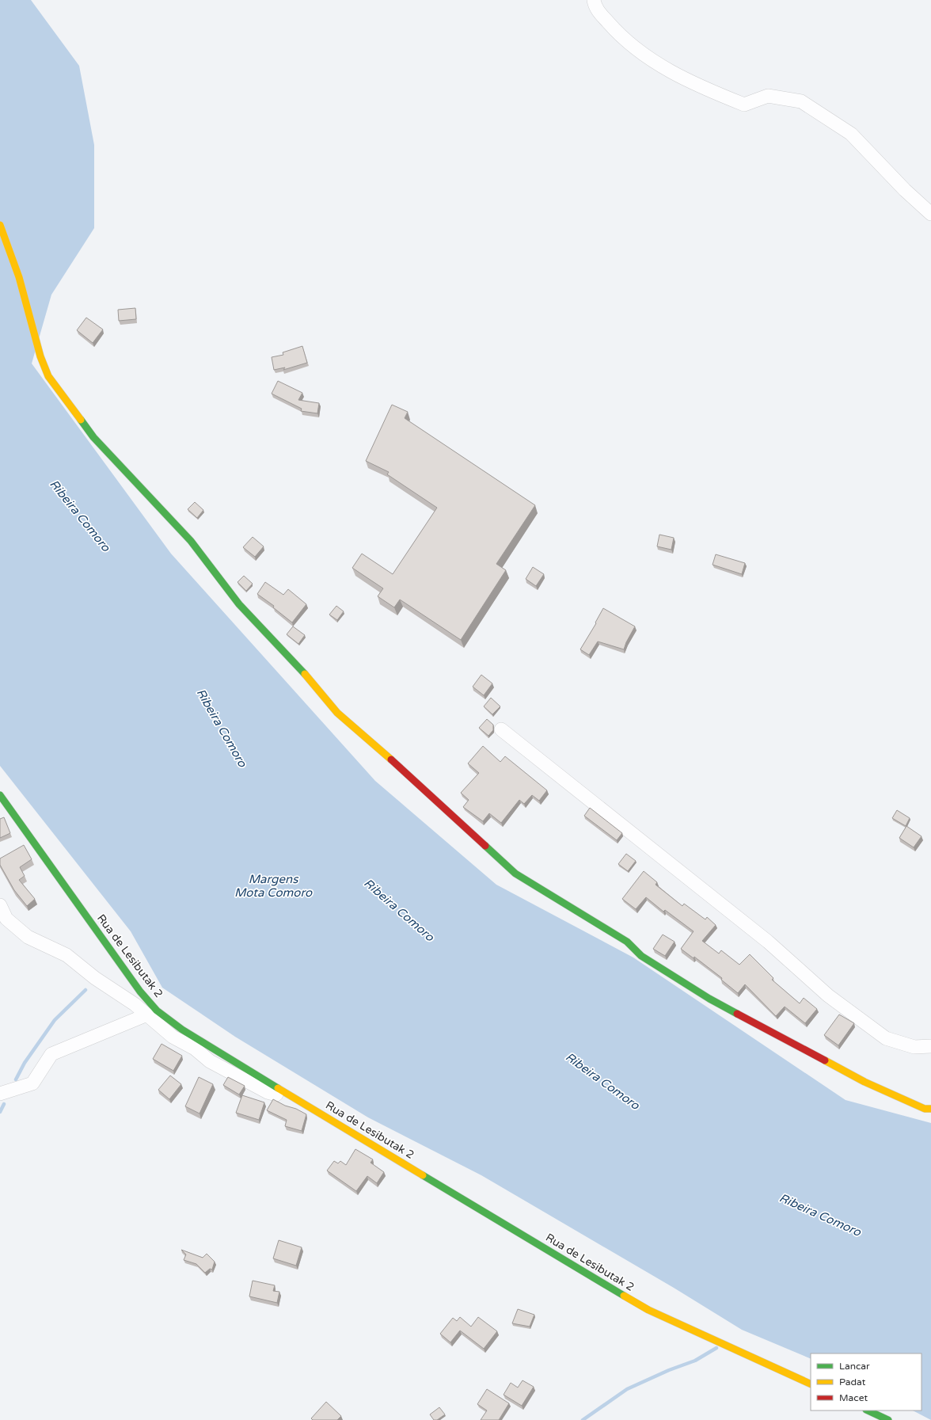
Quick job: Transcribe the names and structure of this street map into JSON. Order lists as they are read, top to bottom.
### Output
{
  "streets": {
    "street": ["Rua de Lesibutak 2"]
  },
  "water": ["Ribeira Comoro", "Margens Mota Comoro"],
  "legend": ["Lancar", "Padat", "Macet"]
}
